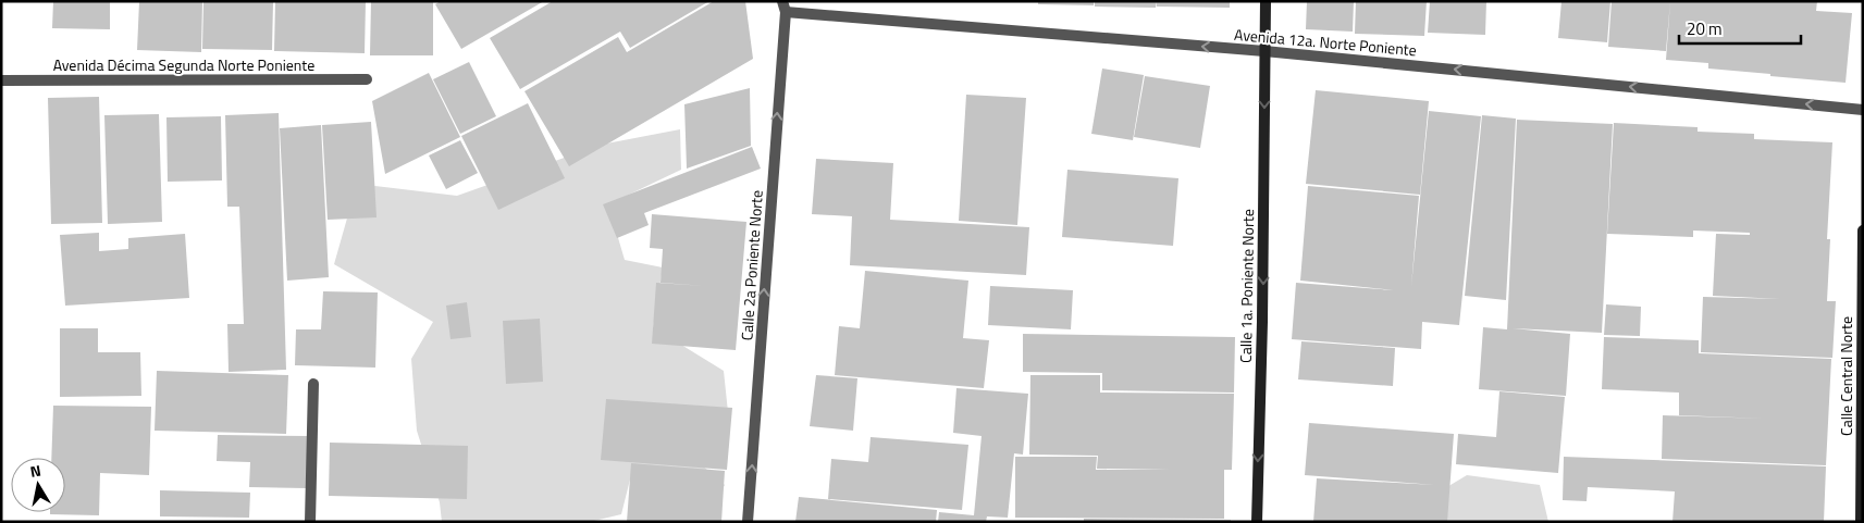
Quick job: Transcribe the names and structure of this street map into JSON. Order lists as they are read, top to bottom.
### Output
{
  "streets": {
    "main road": ["Calle 1a. Poniente Norte", "Calle Central Norte"],
    "street": ["Avenida 12a. Norte Poniente", "Avenida Décima Segunda Norte Poniente", "Calle 2a Poniente Norte"]
  },
  "crossings": [
    ["Avenida 12a. Norte Poniente", "Calle 2a Poniente Norte"],
    ["Avenida 12a. Norte Poniente", "Calle 1a. Poniente Norte"]
  ],
  "one_way": ["Avenida 12a. Norte Poniente", "Calle 2a Poniente Norte", "Calle 1a. Poniente Norte"],
  "scale_bar": "20 m",
  "north": "top"
}
